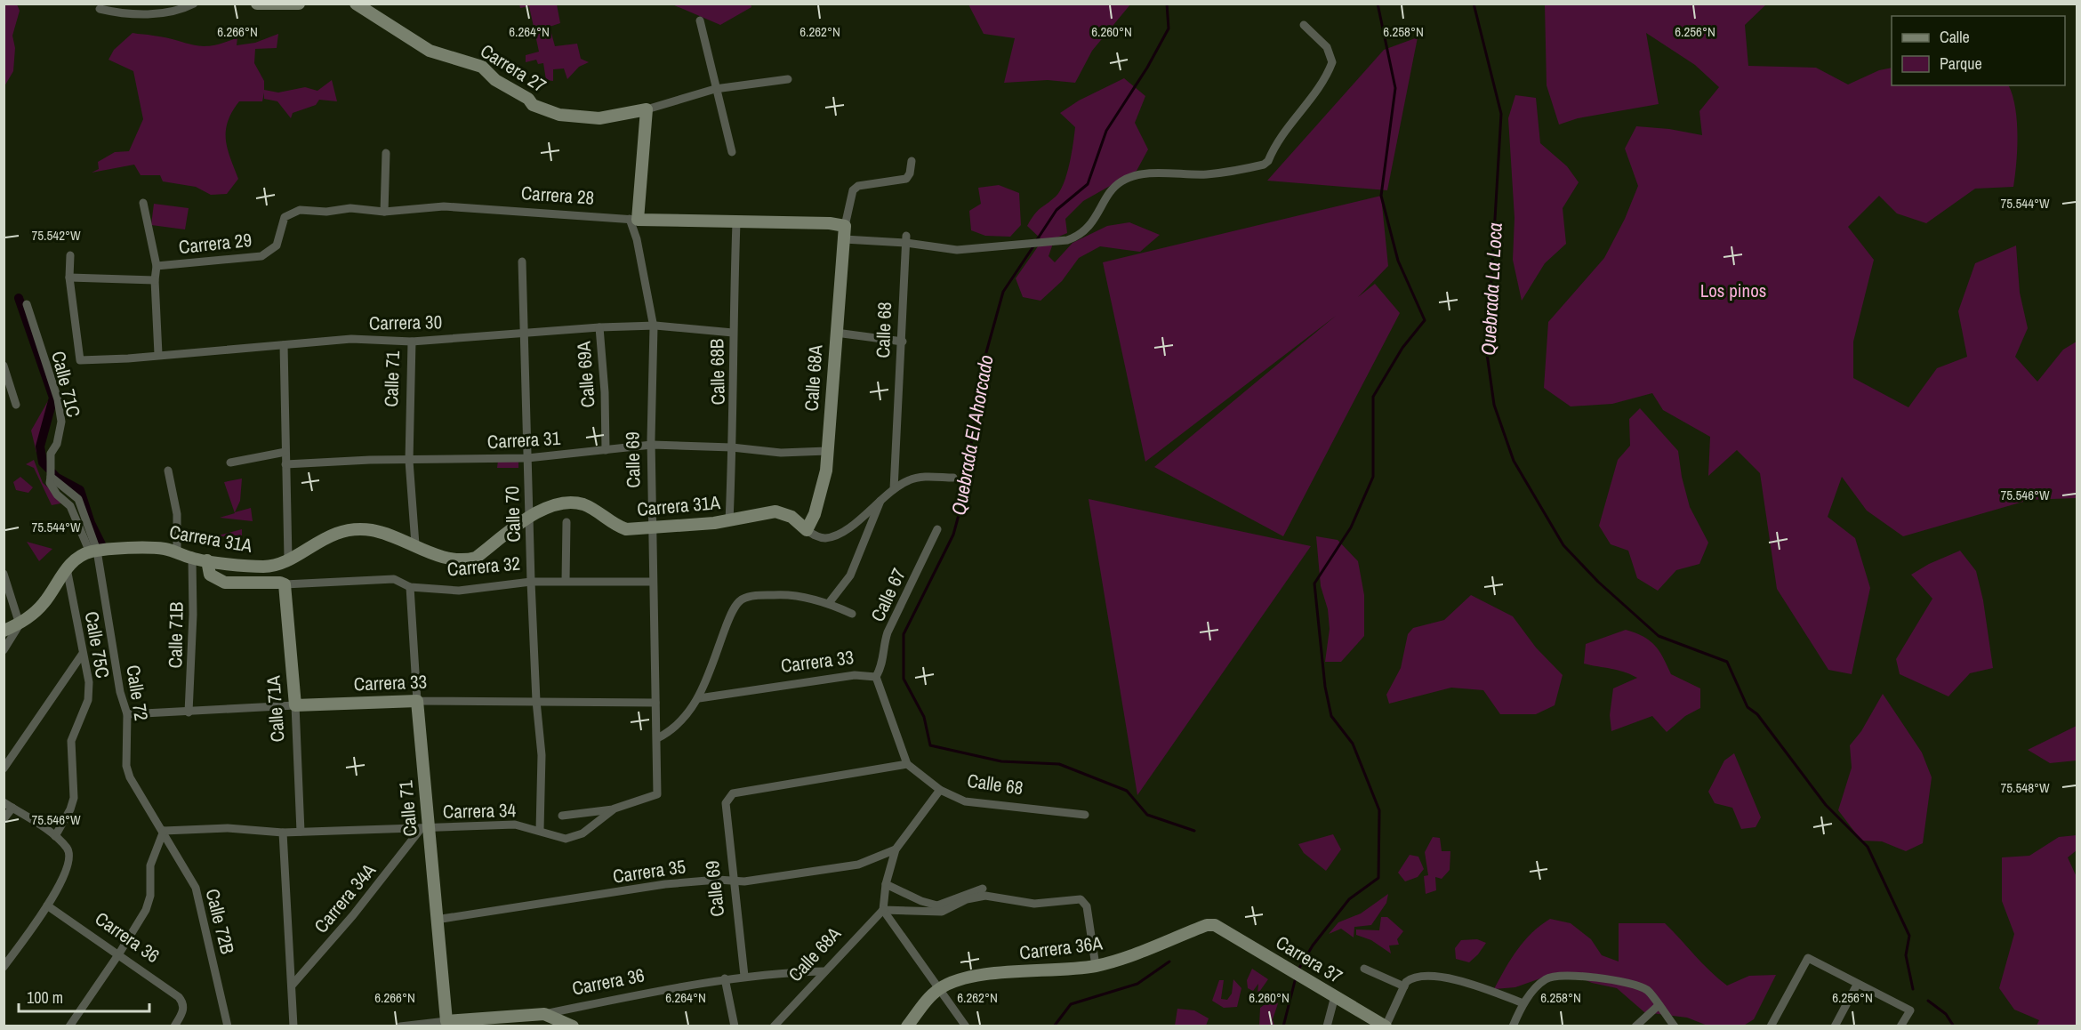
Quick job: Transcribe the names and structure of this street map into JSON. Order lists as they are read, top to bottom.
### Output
{
  "streets": {
    "street": [
      "Carrera 27",
      "Carrera 28",
      "Carrera 29",
      "Carrera 30",
      "Calle 68",
      "Calle 68B",
      "Calle 69A",
      "Calle 68A",
      "Calle 71",
      "Calle 71C",
      "Carrera 31",
      "Calle 69",
      "Carrera 31A",
      "Calle 70",
      "Carrera 32",
      "Calle 67",
      "Calle 71B",
      "Calle 75C",
      "Carrera 33",
      "Calle 72",
      "Calle 71A",
      "Carrera 34",
      "Carrera 35",
      "Carrera 34A",
      "Calle 72B",
      "Carrera 36",
      "Carrera 36A",
      "Carrera 37"
    ]
  },
  "crossings": [
    ["Carrera 27", "Calle 69"],
    ["Carrera 28", "Carrera 29"],
    ["Carrera 28", "Calle 68B"],
    ["Carrera 28", "Calle 68A"],
    ["Carrera 28", "Calle 69"],
    ["Carrera 30", "Calle 68B"],
    ["Carrera 30", "Calle 69A"],
    ["Carrera 30", "Calle 71"],
    ["Carrera 30", "Calle 69"],
    ["Carrera 30", "Calle 70"],
    ["Calle 68", "Calle 69"],
    ["Calle 68", "Carrera 31A"],
    ["Calle 68B", "Carrera 31"],
    ["Calle 68B", "Carrera 31A"],
    ["Calle 69A", "Carrera 31"],
    ["Calle 68A", "Carrera 31"],
    ["Calle 68A", "Carrera 31A"],
    ["Calle 68A", "Carrera 36"],
    ["Calle 71", "Carrera 31"],
    ["Calle 71", "Carrera 31A"],
    ["Calle 71", "Carrera 32"],
    ["Calle 71", "Carrera 33"],
    ["Calle 71", "Carrera 34"],
    ["Calle 71", "Carrera 35"],
    ["Calle 71", "Carrera 34A"],
    ["Calle 71", "Carrera 36"],
    ["Calle 71C", "Carrera 31A"],
    ["Calle 71C", "Calle 72"],
    ["Carrera 31", "Calle 69"],
    ["Carrera 31", "Calle 70"],
    ["Calle 69", "Carrera 31A"],
    ["Calle 69", "Carrera 32"],
    ["Calle 69", "Carrera 33"],
    ["Calle 69", "Carrera 34"],
    ["Calle 69", "Carrera 35"],
    ["Calle 69", "Carrera 36"],
    ["Carrera 31A", "Calle 70"],
    ["Carrera 31A", "Carrera 32"],
    ["Carrera 31A", "Calle 71B"],
    ["Carrera 31A", "Calle 72"],
    ["Calle 70", "Carrera 32"],
    ["Calle 70", "Carrera 33"],
    ["Calle 70", "Carrera 34"],
    ["Carrera 32", "Calle 71A"],
    ["Calle 67", "Carrera 33"],
    ["Calle 71B", "Carrera 33"],
    ["Carrera 33", "Calle 72"],
    ["Carrera 33", "Calle 71A"],
    ["Calle 72", "Carrera 34"],
    ["Calle 72", "Calle 72B"],
    ["Calle 71A", "Carrera 34"],
    ["Carrera 34", "Carrera 34A"],
    ["Carrera 34", "Calle 72B"],
    ["Carrera 36A", "Carrera 37"]
  ],
  "water": ["Quebrada La Loca", "Quebrada El Ahorcado"],
  "parks": ["Los pinos"],
  "legend": ["Calle", "Parque"],
  "scale_bar": "100 m",
  "coordinates": [
    "6.266°N",
    "6.264°N",
    "6.262°N",
    "6.260°N",
    "6.258°N",
    "6.256°N",
    "75.544°W",
    "75.542°W",
    "75.546°W",
    "75.548°W"
  ]
}
